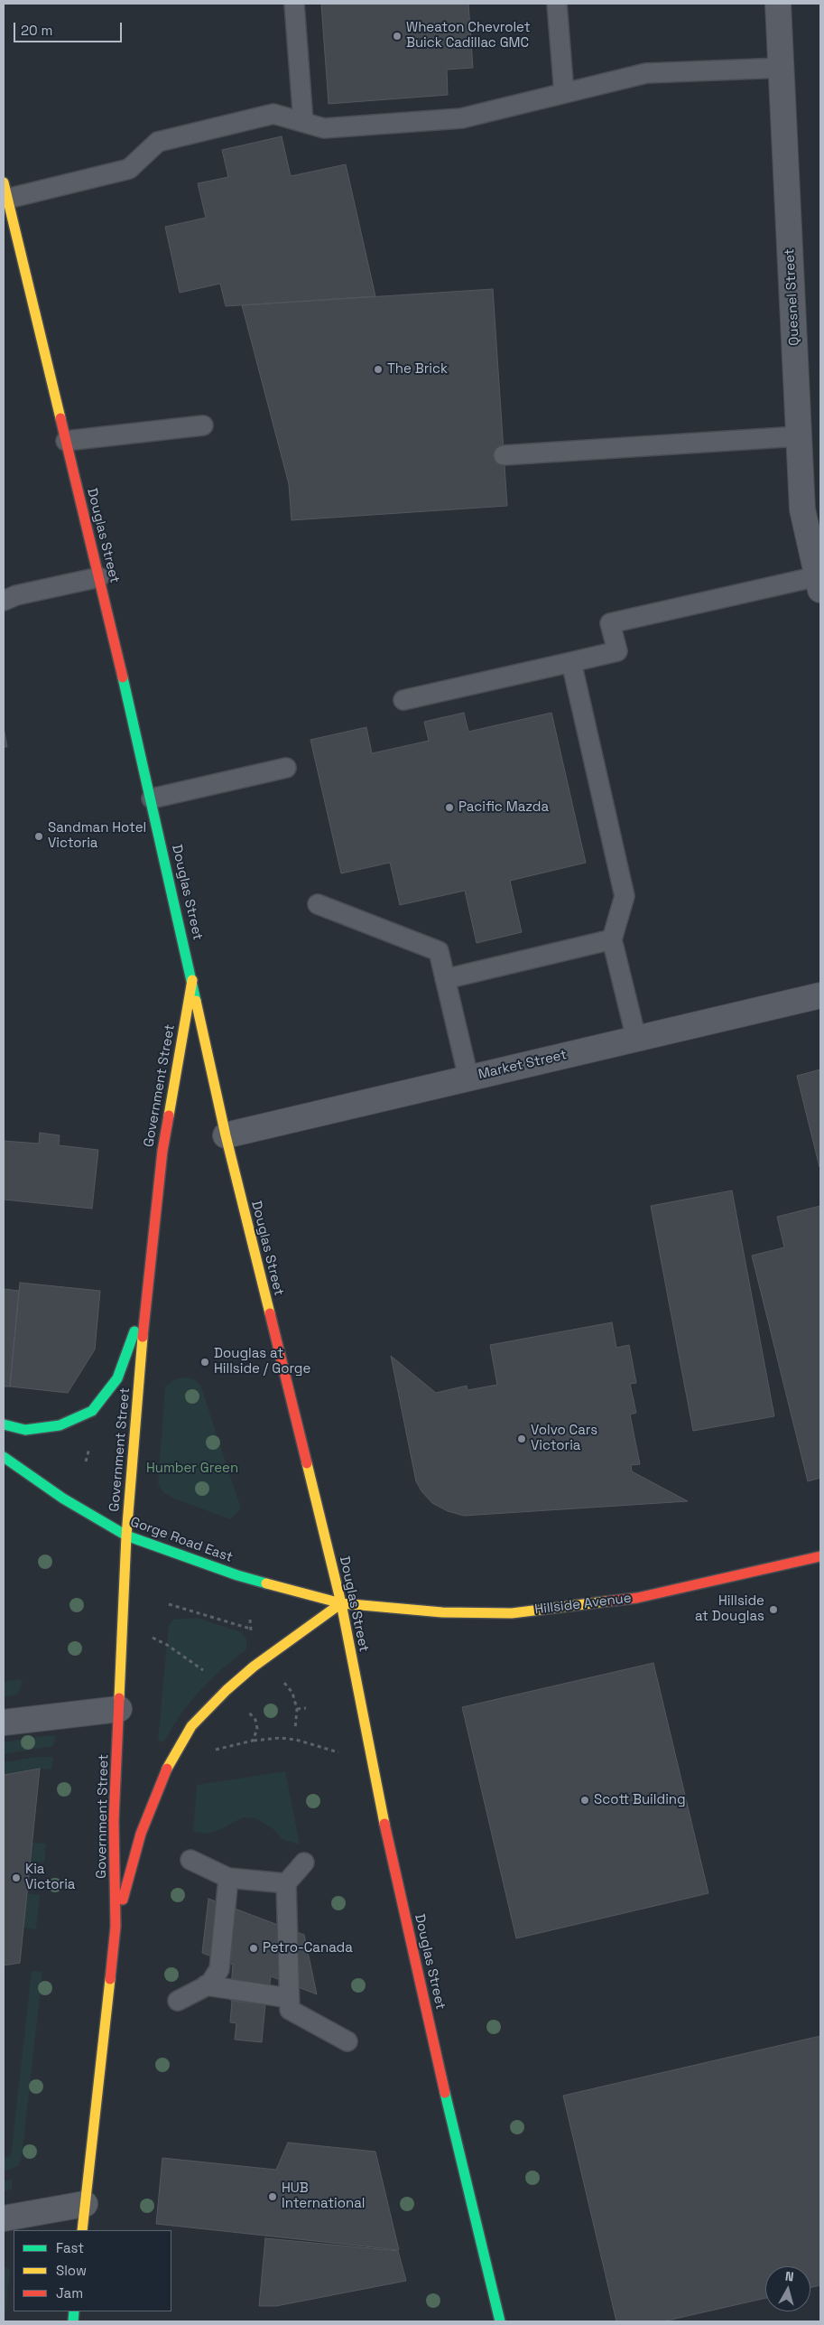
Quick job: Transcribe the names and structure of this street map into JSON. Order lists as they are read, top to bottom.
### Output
{
  "streets": {
    "main road": [
      "Douglas Street",
      "Government Street",
      "Gorge Road East",
      "Hillside Avenue"
    ],
    "street": ["Quesnel Street", "Market Street"]
  },
  "crossings": [
    ["Douglas Street", "Market Street"],
    ["Douglas Street", "Government Street"],
    ["Douglas Street", "Gorge Road East"],
    ["Douglas Street", "Hillside Avenue"],
    ["Government Street", "Gorge Road East"],
    ["Government Street", "Hillside Avenue"],
    ["Gorge Road East", "Hillside Avenue"]
  ],
  "parks": ["Humber Green"],
  "places": [
    "Wheaton Chevrolet Buick Cadillac GMC",
    "The Brick",
    "Pacific Mazda",
    "Sandman Hotel Victoria",
    "Douglas at Hillside / Gorge",
    "Volvo Cars Victoria",
    "Hillside at Douglas",
    "Scott Building",
    "Kia Victoria",
    "Petro-Canada",
    "HUB International"
  ],
  "legend": ["Fast", "Slow", "Jam"],
  "scale_bar": "20 m",
  "north": "top"
}
